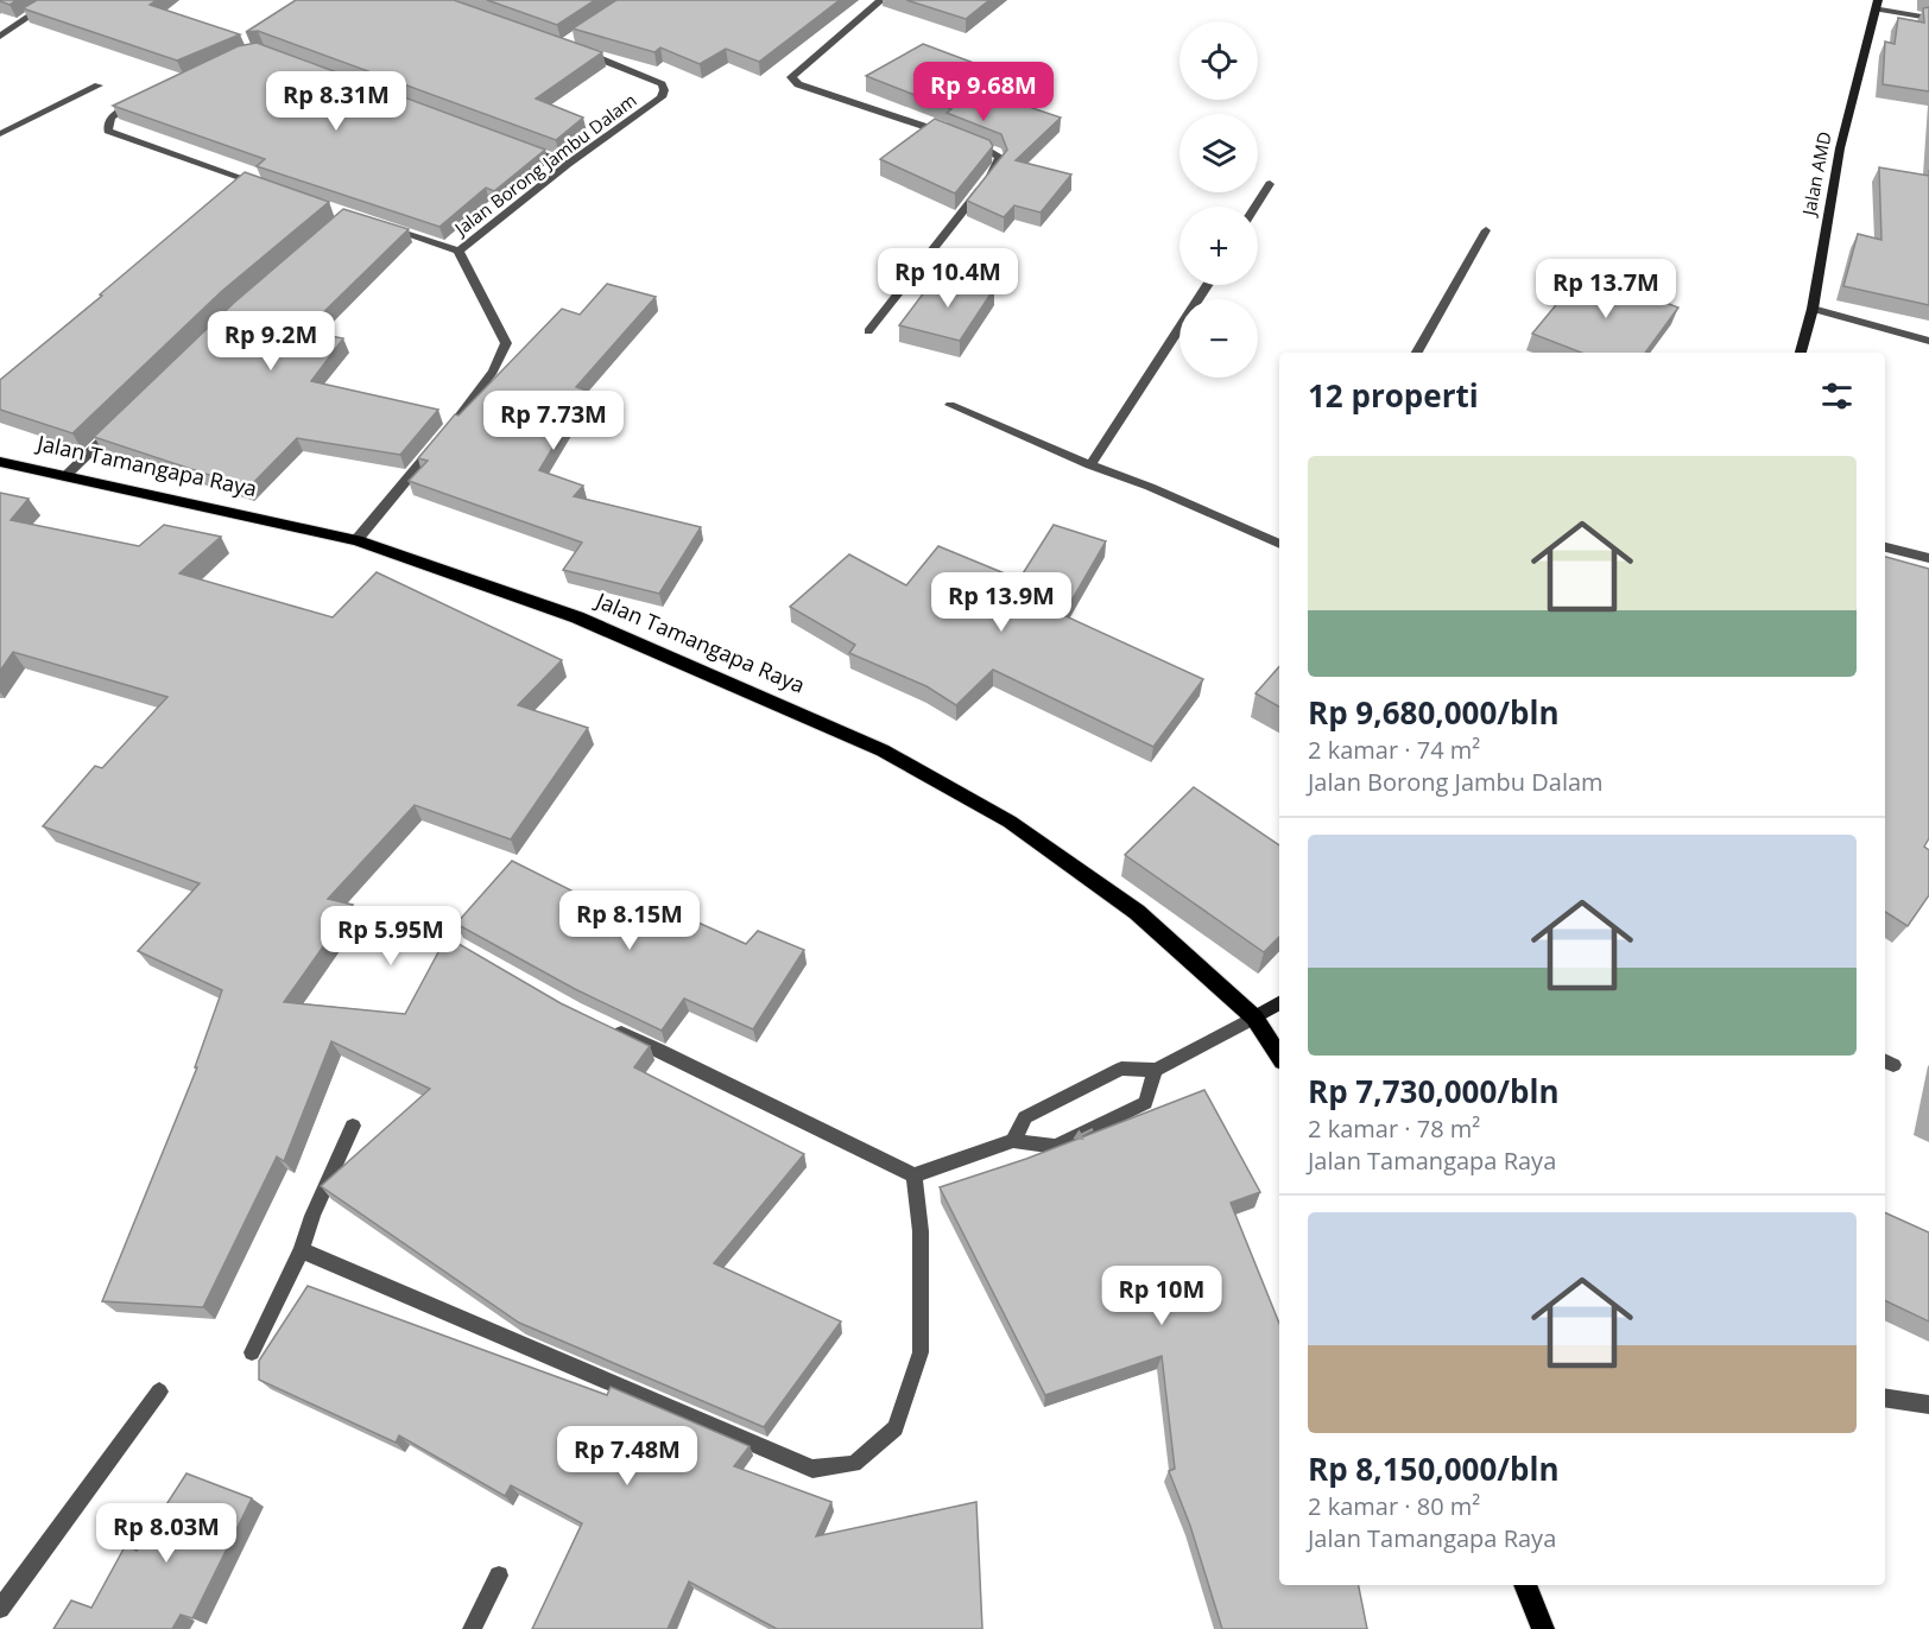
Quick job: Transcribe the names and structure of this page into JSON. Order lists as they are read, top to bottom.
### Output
{
  "streets": {
    "main road": ["Jalan Tamangapa Raya"],
    "street": ["Jalan Borong Jambu Dalam", "Jalan AMD"]
  },
  "page": {
    "map_buttons": ["+", "−"],
    "price": [
      "Rp 9.68M",
      "Rp 8.31M",
      "Rp 10.4M",
      "Rp 13.7M",
      "Rp 9.2M",
      "Rp 7.73M",
      "Rp 13.9M",
      "Rp 8.15M",
      "Rp 5.95M",
      "Rp 10M",
      "Rp 7.48M",
      "Rp 8.03M"
    ],
    "heading": "12 properti",
    "list": [
      {
        "name": "Rp 9,680,000/bln",
        "note": "2 kamar · 74 m² · Jalan Borong Jambu Dalam"
      },
      {
        "name": "Rp 7,730,000/bln",
        "note": "2 kamar · 78 m² · Jalan Tamangapa Raya"
      },
      {
        "name": "Rp 8,150,000/bln",
        "note": "2 kamar · 80 m² · Jalan Tamangapa Raya"
      }
    ]
  }
}
